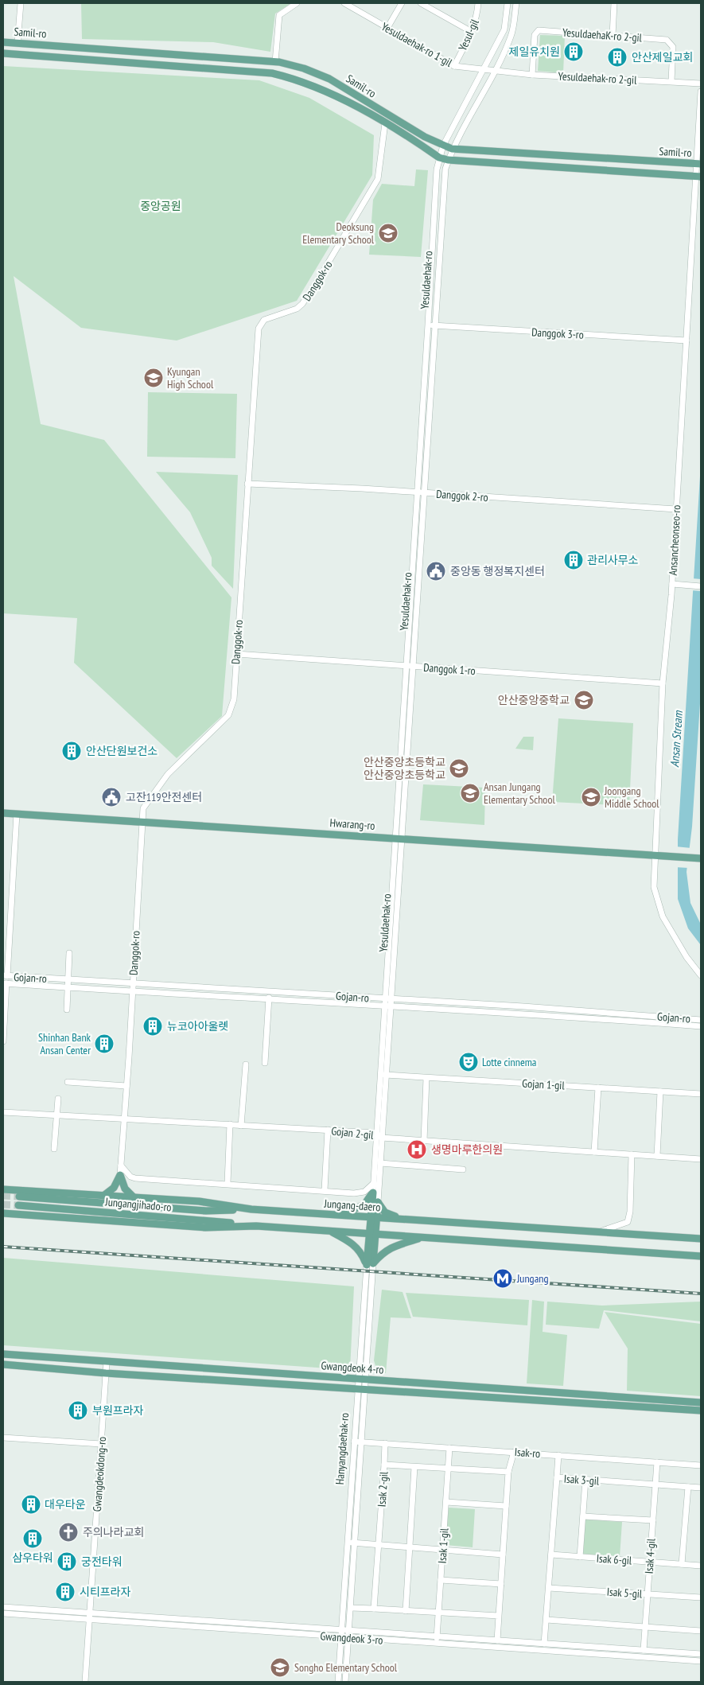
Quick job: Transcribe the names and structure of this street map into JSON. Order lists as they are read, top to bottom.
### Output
{
  "streets": {
    "main road": [
      "Samil-ro",
      "Yesuldaehak-ro",
      "Hwarang-ro",
      "Jungangjihado-ro",
      "Jungang-daero",
      "Gwangdeok 4-ro",
      "Hanyangdaehak-ro"
    ],
    "street": [
      "Yesul-gil",
      "YesuldaehaK-ro 2-gil",
      "Yesuldaehak-ro 1-gil",
      "Yesuldaehak-ro 2-gil",
      "Danggok-ro",
      "Danggok 3-ro",
      "Danggok 2-ro",
      "Ansancheonseo-ro",
      "Danggok 1-ro",
      "Gojan-ro",
      "Gojan 1-gil",
      "Gojan 2-gil",
      "Isak-ro",
      "Gwangdeokdong-ro",
      "Isak 3-gil",
      "Isak 2-gil",
      "Isak 1-gil",
      "Isak 4-gil",
      "Isak 6-gil",
      "Isak 5-gil",
      "Gwangdeok 3-ro"
    ]
  },
  "crossings": [
    ["Samil-ro", "Yesuldaehak-ro"],
    ["Samil-ro", "Danggok-ro"],
    ["Samil-ro", "Ansancheonseo-ro"],
    ["Yesul-gil", "Yesuldaehak-ro 1-gil"],
    ["YesuldaehaK-ro 2-gil", "Yesuldaehak-ro 2-gil"],
    ["Yesuldaehak-ro 1-gil", "Yesuldaehak-ro 2-gil"],
    ["Yesuldaehak-ro 1-gil", "Yesuldaehak-ro"],
    ["Yesuldaehak-ro 2-gil", "Yesuldaehak-ro"],
    ["Yesuldaehak-ro", "Danggok 3-ro"],
    ["Yesuldaehak-ro", "Danggok 2-ro"],
    ["Yesuldaehak-ro", "Danggok 1-ro"],
    ["Yesuldaehak-ro", "Hwarang-ro"],
    ["Yesuldaehak-ro", "Gojan-ro"],
    ["Yesuldaehak-ro", "Gojan 1-gil"],
    ["Yesuldaehak-ro", "Gojan 2-gil"],
    ["Yesuldaehak-ro", "Jungang-daero"],
    ["Yesuldaehak-ro", "Hanyangdaehak-ro"],
    ["Danggok-ro", "Danggok 2-ro"],
    ["Danggok-ro", "Danggok 1-ro"],
    ["Danggok-ro", "Hwarang-ro"],
    ["Danggok-ro", "Gojan-ro"],
    ["Danggok-ro", "Gojan 2-gil"],
    ["Danggok 3-ro", "Ansancheonseo-ro"],
    ["Danggok 2-ro", "Ansancheonseo-ro"],
    ["Ansancheonseo-ro", "Danggok 1-ro"],
    ["Ansancheonseo-ro", "Hwarang-ro"],
    ["Jungangjihado-ro", "Jungang-daero"],
    ["Jungang-daero", "Hanyangdaehak-ro"],
    ["Gwangdeok 4-ro", "Hanyangdaehak-ro"],
    ["Gwangdeok 4-ro", "Gwangdeokdong-ro"],
    ["Hanyangdaehak-ro", "Isak-ro"],
    ["Hanyangdaehak-ro", "Gwangdeok 3-ro"],
    ["Isak-ro", "Isak 1-gil"],
    ["Isak-ro", "Isak 4-gil"],
    ["Gwangdeokdong-ro", "Gwangdeok 3-ro"],
    ["Isak 3-gil", "Isak 4-gil"],
    ["Isak 3-gil", "Isak 6-gil"],
    ["Isak 3-gil", "Isak 5-gil"],
    ["Isak 3-gil", "Gwangdeok 3-ro"],
    ["Isak 2-gil", "Isak 1-gil"],
    ["Isak 1-gil", "Gwangdeok 3-ro"],
    ["Isak 4-gil", "Isak 6-gil"],
    ["Isak 4-gil", "Isak 5-gil"],
    ["Isak 4-gil", "Gwangdeok 3-ro"]
  ],
  "water": ["Ansan Stream"],
  "parks": ["중앙공원"],
  "places": {
    "building": [
      "제일유치원",
      "안산제일교회",
      "관리사무소",
      "안산단원보건소",
      "뉴코아아울렛",
      "Shinhan Bank Ansan Center",
      "부원프라자",
      "대우타운",
      "삼우타워",
      "궁전타워",
      "시티프라자"
    ],
    "school or university": [
      "Deoksung Elementary School",
      "Kyungan High School",
      "안산중앙중학교",
      "안산중앙초등학교 안산중앙초등학교",
      "Ansan Jungang Elementary School",
      "Joongang Middle School",
      "Songho Elementary School"
    ],
    "public building": ["중앙동 행정복지센터", "고잔119안전센터"],
    "theatre": ["Lotte cinnema"],
    "hospital": ["생명마루한의원"],
    "metro station": ["Jungang"],
    "church": ["주의나라교회"]
  }
}
